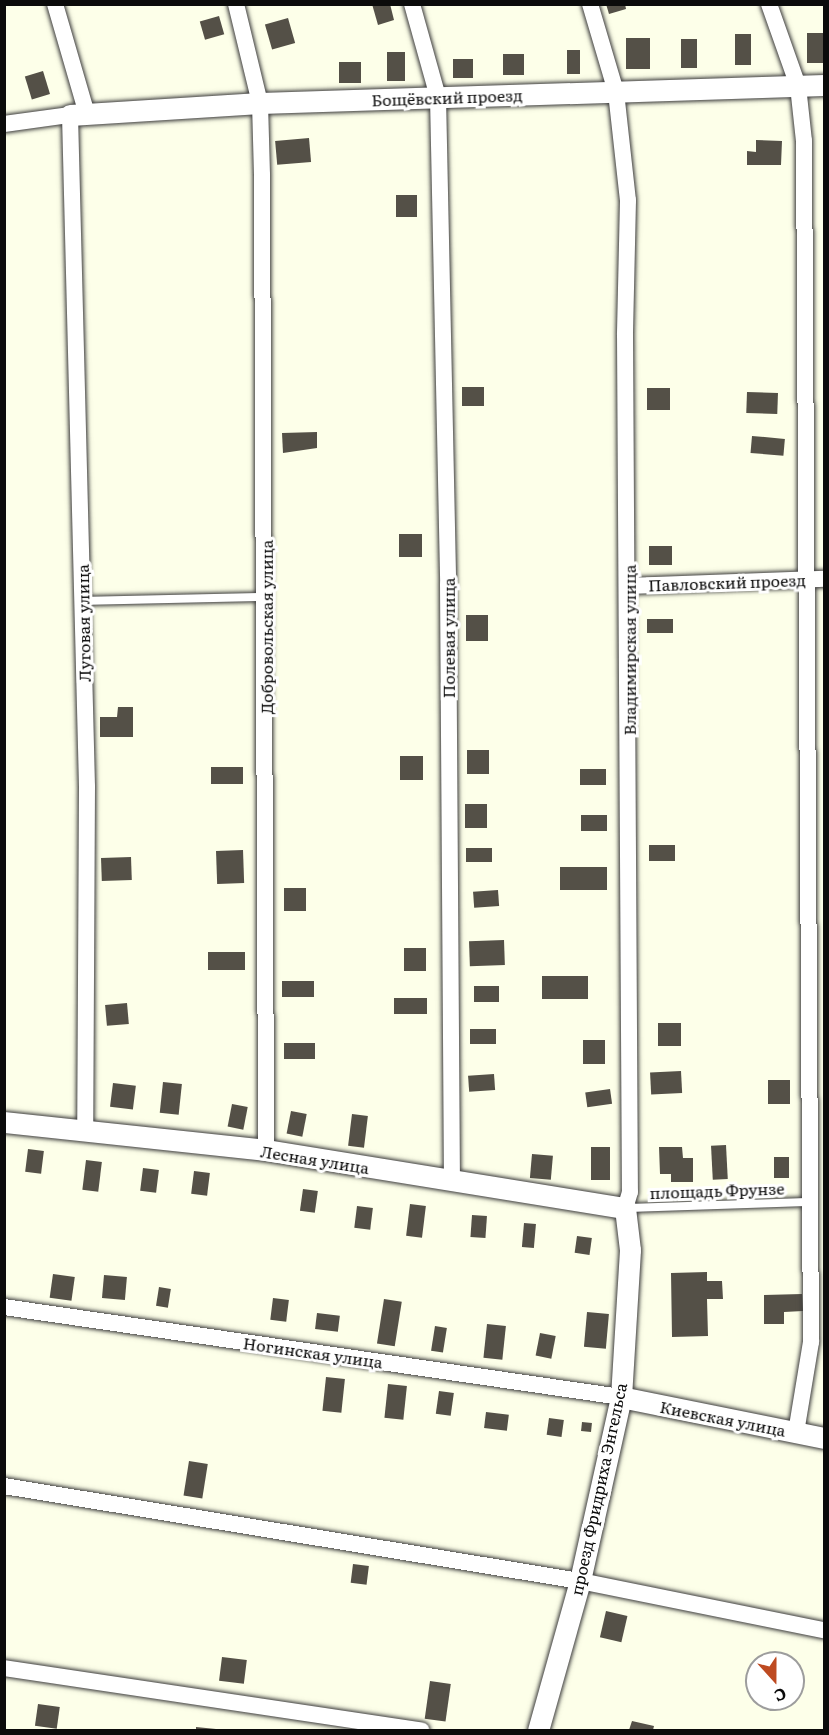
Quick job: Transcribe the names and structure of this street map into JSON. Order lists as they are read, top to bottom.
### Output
{
  "streets": {
    "street": [
      "Бощёвский проезд",
      "Павловский проезд",
      "Луговая улица",
      "Добровольская улица",
      "Полевая улица",
      "Владимирская улица",
      "Лесная улица",
      "Ногинская улица",
      "Киевская улица",
      "проезд Фридриха Энгельса"
    ],
    "lane": ["площадь Фрунзе"]
  },
  "crossings": [
    ["Бощёвский проезд", "Луговая улица"],
    ["Бощёвский проезд", "Добровольская улица"],
    ["Бощёвский проезд", "Полевая улица"],
    ["Бощёвский проезд", "Владимирская улица"],
    ["Павловский проезд", "Владимирская улица"],
    ["Луговая улица", "Лесная улица"],
    ["Добровольская улица", "Лесная улица"],
    ["Полевая улица", "Лесная улица"],
    ["Владимирская улица", "Лесная улица"],
    ["Владимирская улица", "площадь Фрунзе"],
    ["Владимирская улица", "проезд Фридриха Энгельса"],
    ["Лесная улица", "площадь Фрунзе"],
    ["Лесная улица", "проезд Фридриха Энгельса"],
    ["площадь Фрунзе", "проезд Фридриха Энгельса"],
    ["Ногинская улица", "Киевская улица"],
    ["Ногинская улица", "проезд Фридриха Энгельса"],
    ["Киевская улица", "проезд Фридриха Энгельса"]
  ],
  "north": "bottom"
}
